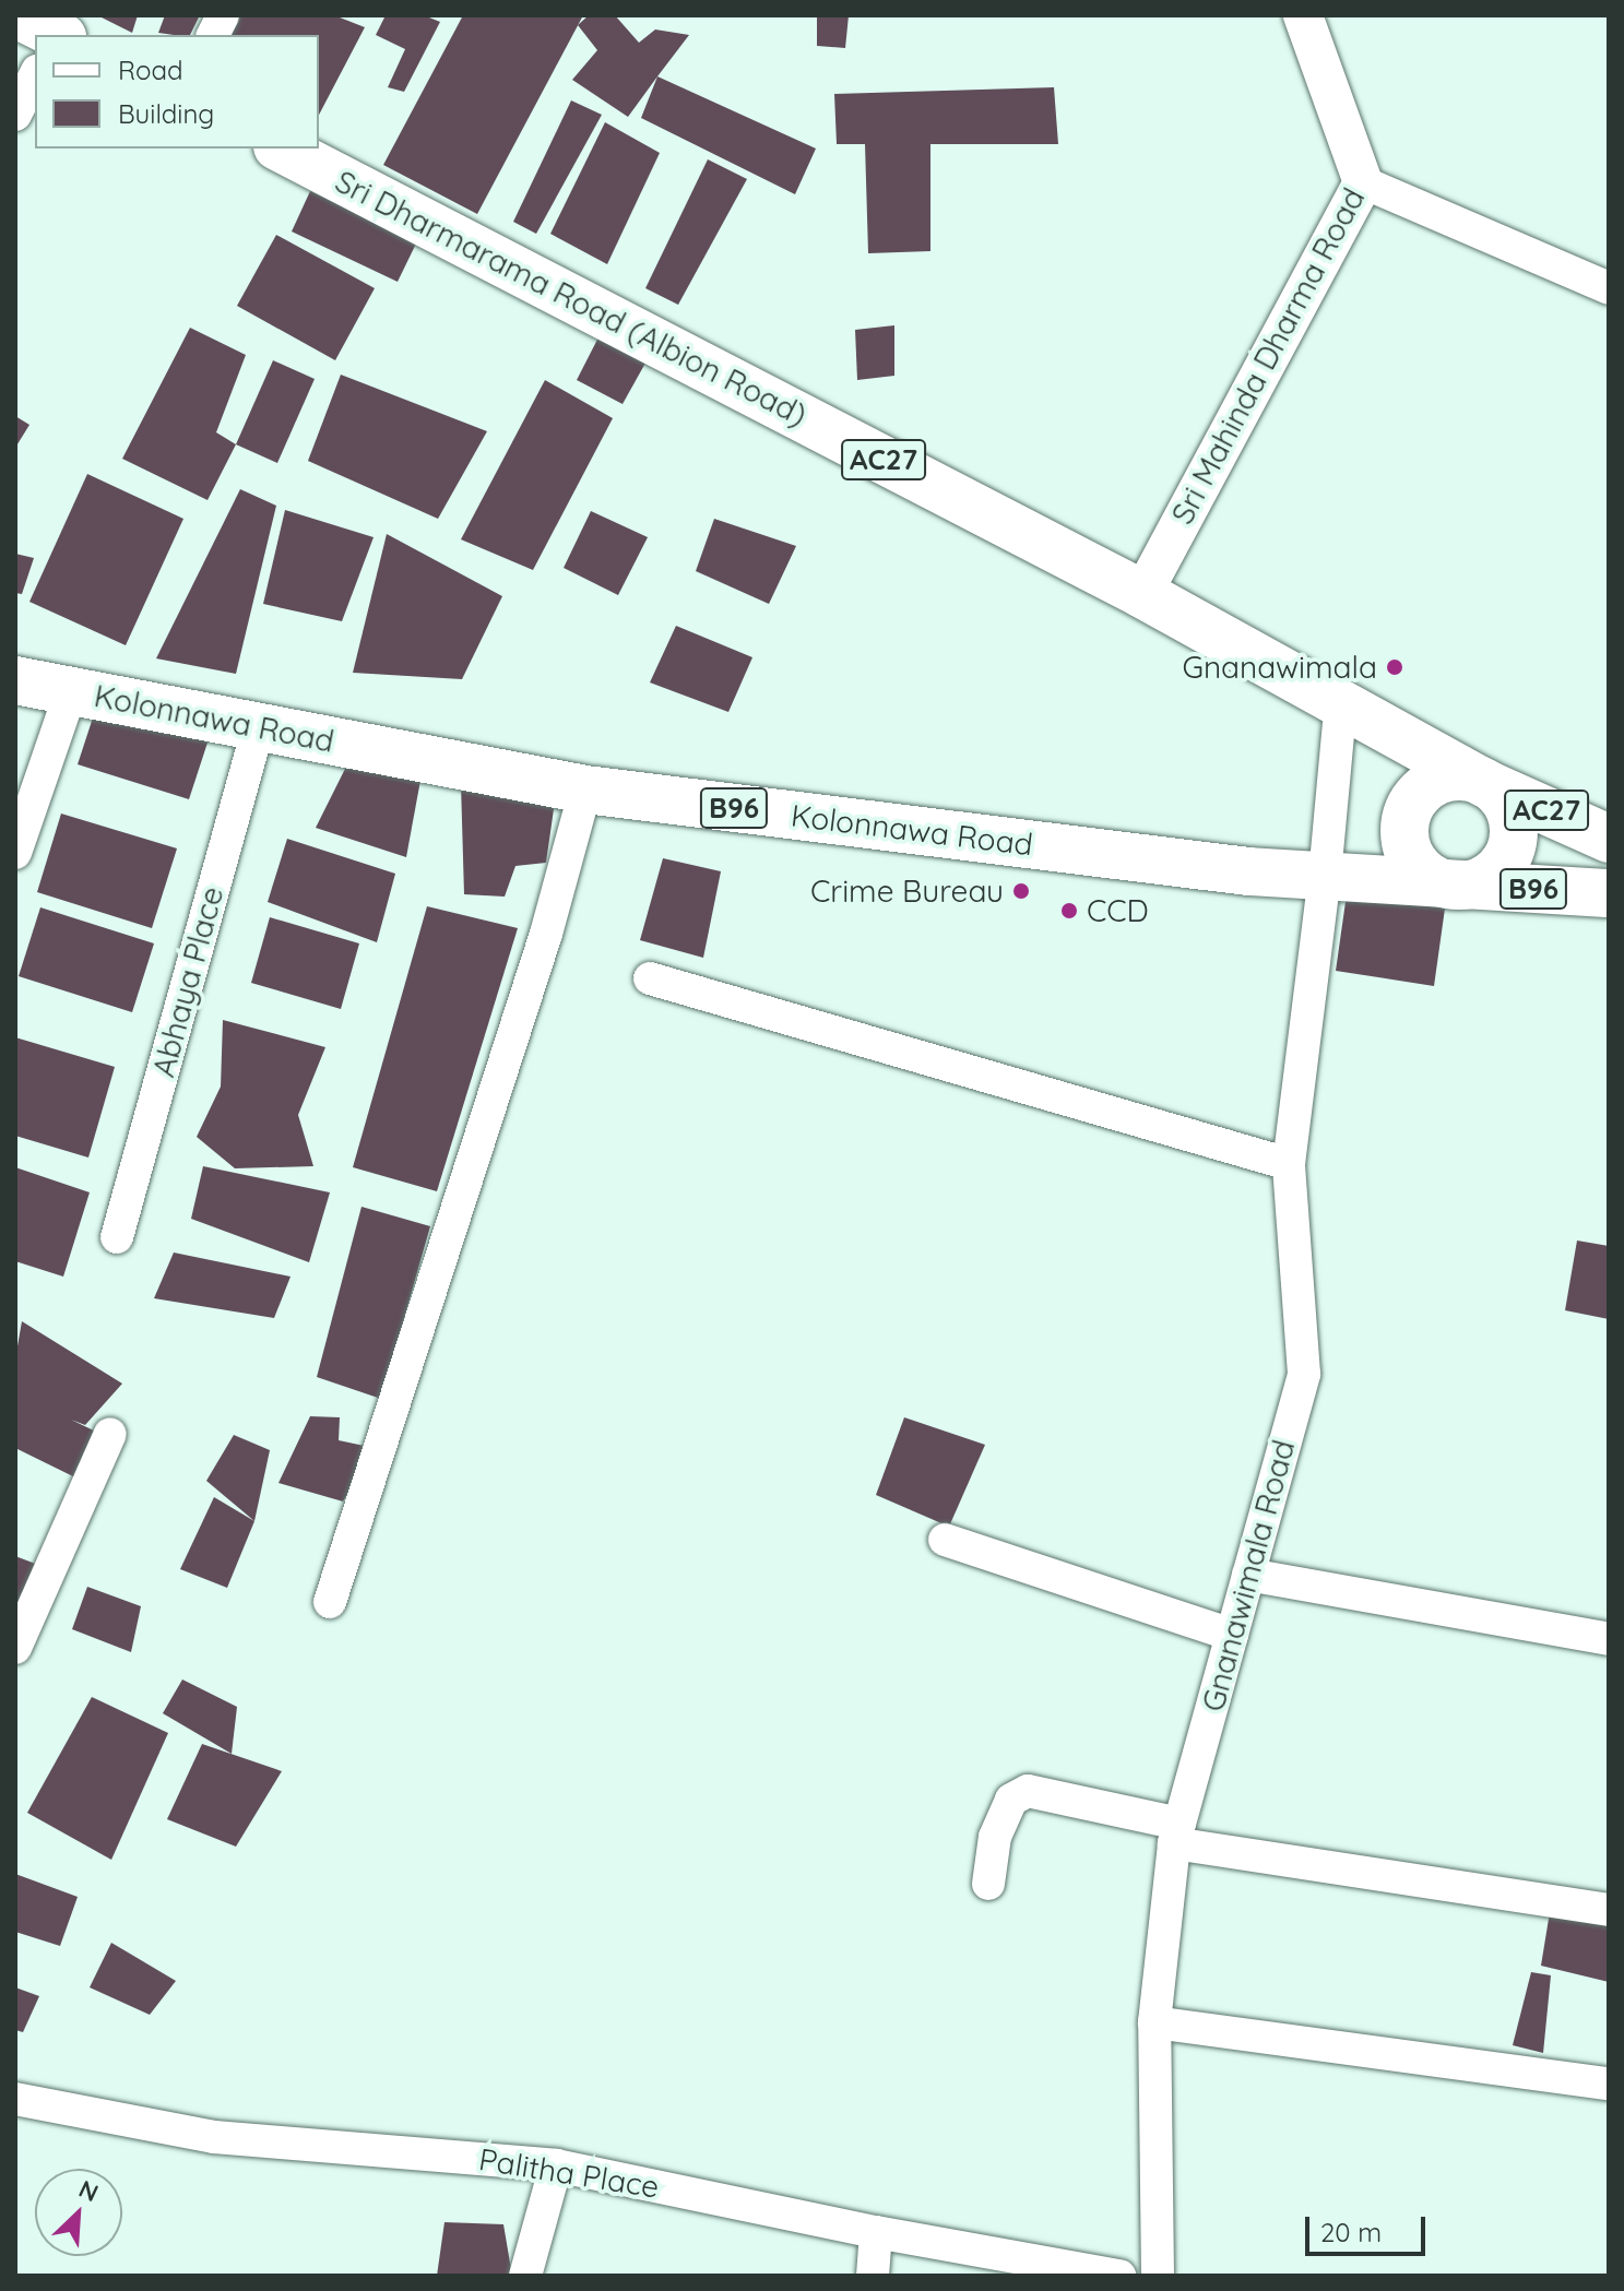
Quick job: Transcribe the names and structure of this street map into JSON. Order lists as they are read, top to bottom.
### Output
{
  "streets": {
    "main road": [
      "Sri Dharmarama Road (Albion Road)",
      "AC27",
      "Kolonnawa Road",
      "B96"
    ],
    "street": [
      "Sri Mahinda Dharma Road",
      "Abhaya Place",
      "Gnanawimala Road",
      "Palitha Place"
    ]
  },
  "crossings": [
    ["Sri Dharmarama Road (Albion Road)", "Sri Mahinda Dharma Road"],
    ["Sri Dharmarama Road (Albion Road)", "Kolonnawa Road"],
    ["Sri Dharmarama Road (Albion Road)", "Gnanawimala Road"],
    ["Kolonnawa Road", "Abhaya Place"],
    ["Kolonnawa Road", "Gnanawimala Road"]
  ],
  "places": ["Gnanawimala", "Crime Bureau", "CCD"],
  "legend": ["Road", "Building"],
  "scale_bar": "20 m",
  "north": "top right"
}
